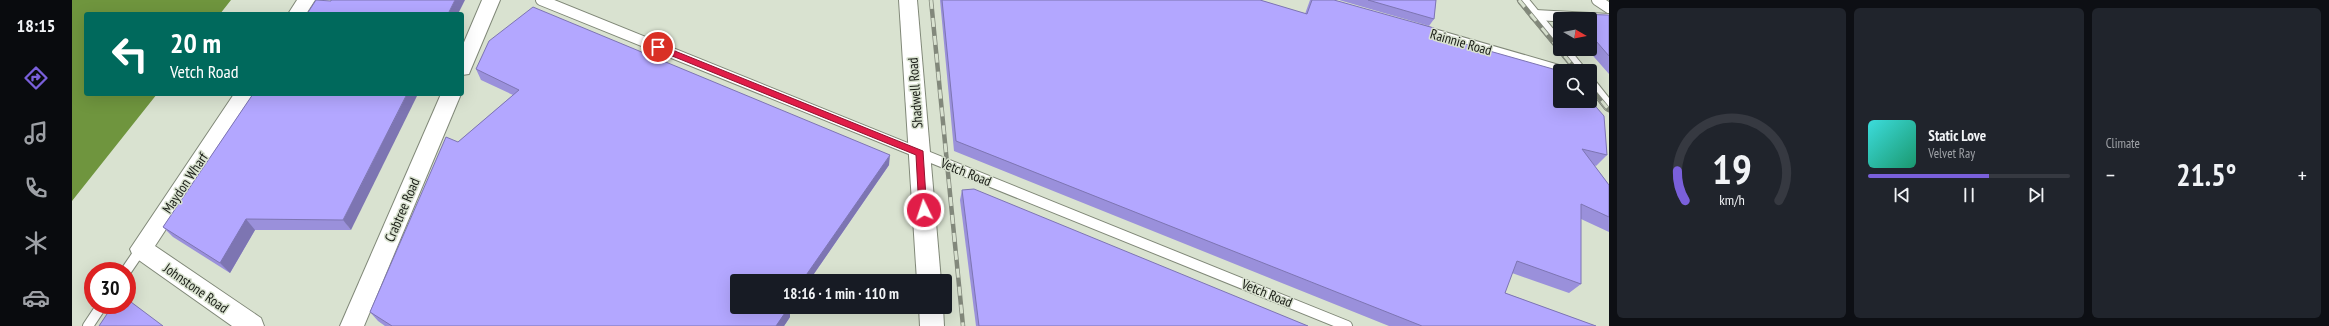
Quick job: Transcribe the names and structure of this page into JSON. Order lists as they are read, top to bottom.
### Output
{
  "streets": {
    "street": [
      "Shadwell Road",
      "Maydon Wharf",
      "Crabtree Road",
      "Johnstone Road"
    ],
    "lane": ["Rainnie Road", "Vetch Road"]
  },
  "crossings": [
    ["Shadwell Road", "Vetch Road"],
    ["Maydon Wharf", "Johnstone Road"]
  ],
  "north": "right",
  "page": {
    "tabs": "18:15",
    "tile": "Climate",
    "turn": ["20 m", "Vetch Road"],
    "song": ["Static Love", "Velvet Ray"],
    "heat": ["−", "21.5°", "+"],
    "limit": "30",
    "trip": "18:16 · 1 min · 110 m",
    "gauge": ["19", "km/h"]
  }
}
